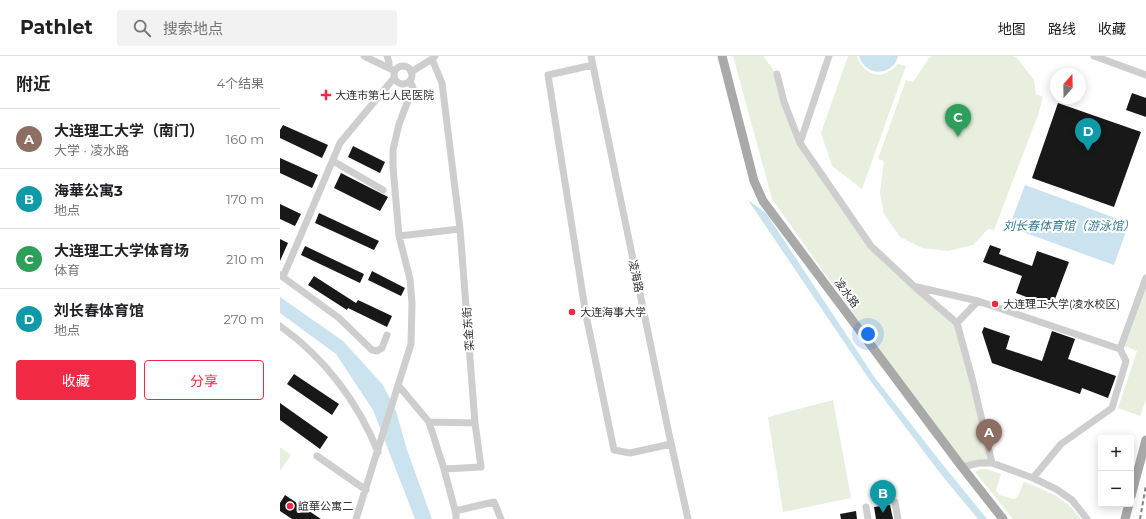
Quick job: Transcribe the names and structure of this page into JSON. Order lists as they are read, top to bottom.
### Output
{
  "streets": {
    "main road": ["凌水路"],
    "street": ["凌海路", "栾金东街"]
  },
  "water": ["刘长春体育馆（游泳馆）"],
  "places": {
    "health": ["大连市第七人民医院"],
    "other": ["大连理工大学(凌水校区)", "大连海事大学", "誼華公寓二"]
  },
  "north": "top",
  "page": {
    "header": "Pathlet",
    "search": "搜索地点",
    "nav": ["地图", "路线", "收藏"],
    "heading": ["附近", "4个结果"],
    "pins": [
      "C",
      "D",
      "A",
      "B"
    ],
    "list": [
      {
        "mark": "A",
        "name": "大连理工大学（南门）",
        "note": "大学 · 凌水路",
        "value": "160 m"
      },
      {
        "mark": "B",
        "name": "海華公寓3",
        "note": "地点",
        "value": "170 m"
      },
      {
        "mark": "C",
        "name": "大连理工大学体育场",
        "note": "体育",
        "value": "210 m"
      },
      {
        "mark": "D",
        "name": "刘长春体育馆",
        "note": "地点",
        "value": "270 m"
      }
    ],
    "buttons": ["收藏", "分享"],
    "map_buttons": ["+", "−"]
  }
}
